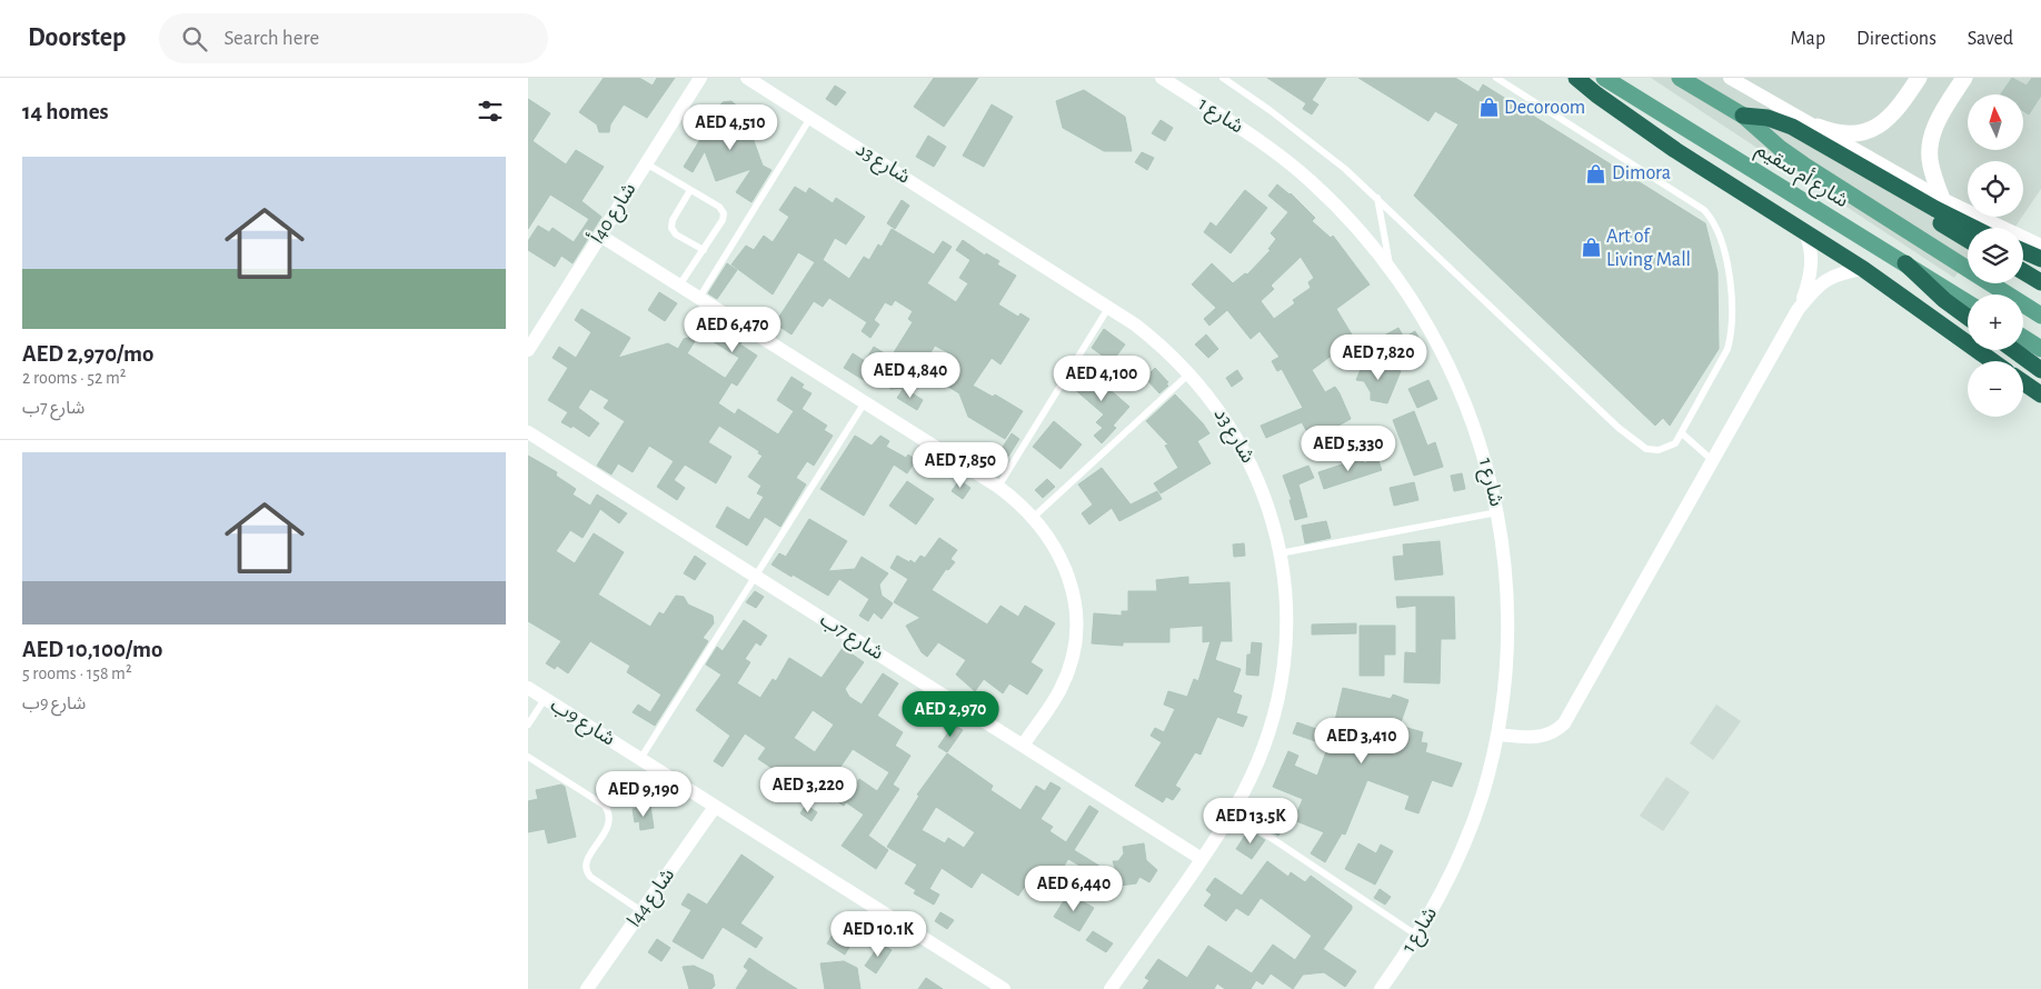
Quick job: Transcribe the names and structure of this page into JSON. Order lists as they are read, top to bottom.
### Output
{
  "streets": {
    "main road": ["شارع أم سقيم"],
    "street": [
      "شارع 1",
      "شارع 3د",
      "شارع 40أ",
      "شارع 7ب",
      "شارع 9ب",
      "شارع 44ا"
    ]
  },
  "crossings": [
    ["شارع 3د", "شارع 7ب"],
    ["شارع 9ب", "شارع 44ا"]
  ],
  "places": {
    "shop": ["Decoroom", "Dimora", "Art of Living Mall"]
  },
  "north": "top",
  "page": {
    "header": "Doorstep",
    "search": "Search here",
    "nav": ["Map", "Directions", "Saved"],
    "heading": "14 homes",
    "map_buttons": ["+", "−"],
    "price": [
      "AED 4,510",
      "AED 6,470",
      "AED 7,820",
      "AED 4,840",
      "AED 4,100",
      "AED 5,330",
      "AED 7,850",
      "AED 2,970",
      "AED 3,410",
      "AED 3,220",
      "AED 9,190",
      "AED 13.5K",
      "AED 6,440",
      "AED 10.1K"
    ],
    "list": [
      {
        "name": "AED 2,970/mo",
        "note": "2 rooms · 52 m² · شارع 7ب"
      },
      {
        "name": "AED 10,100/mo",
        "note": "5 rooms · 158 m² · شارع 9ب"
      }
    ]
  }
}
